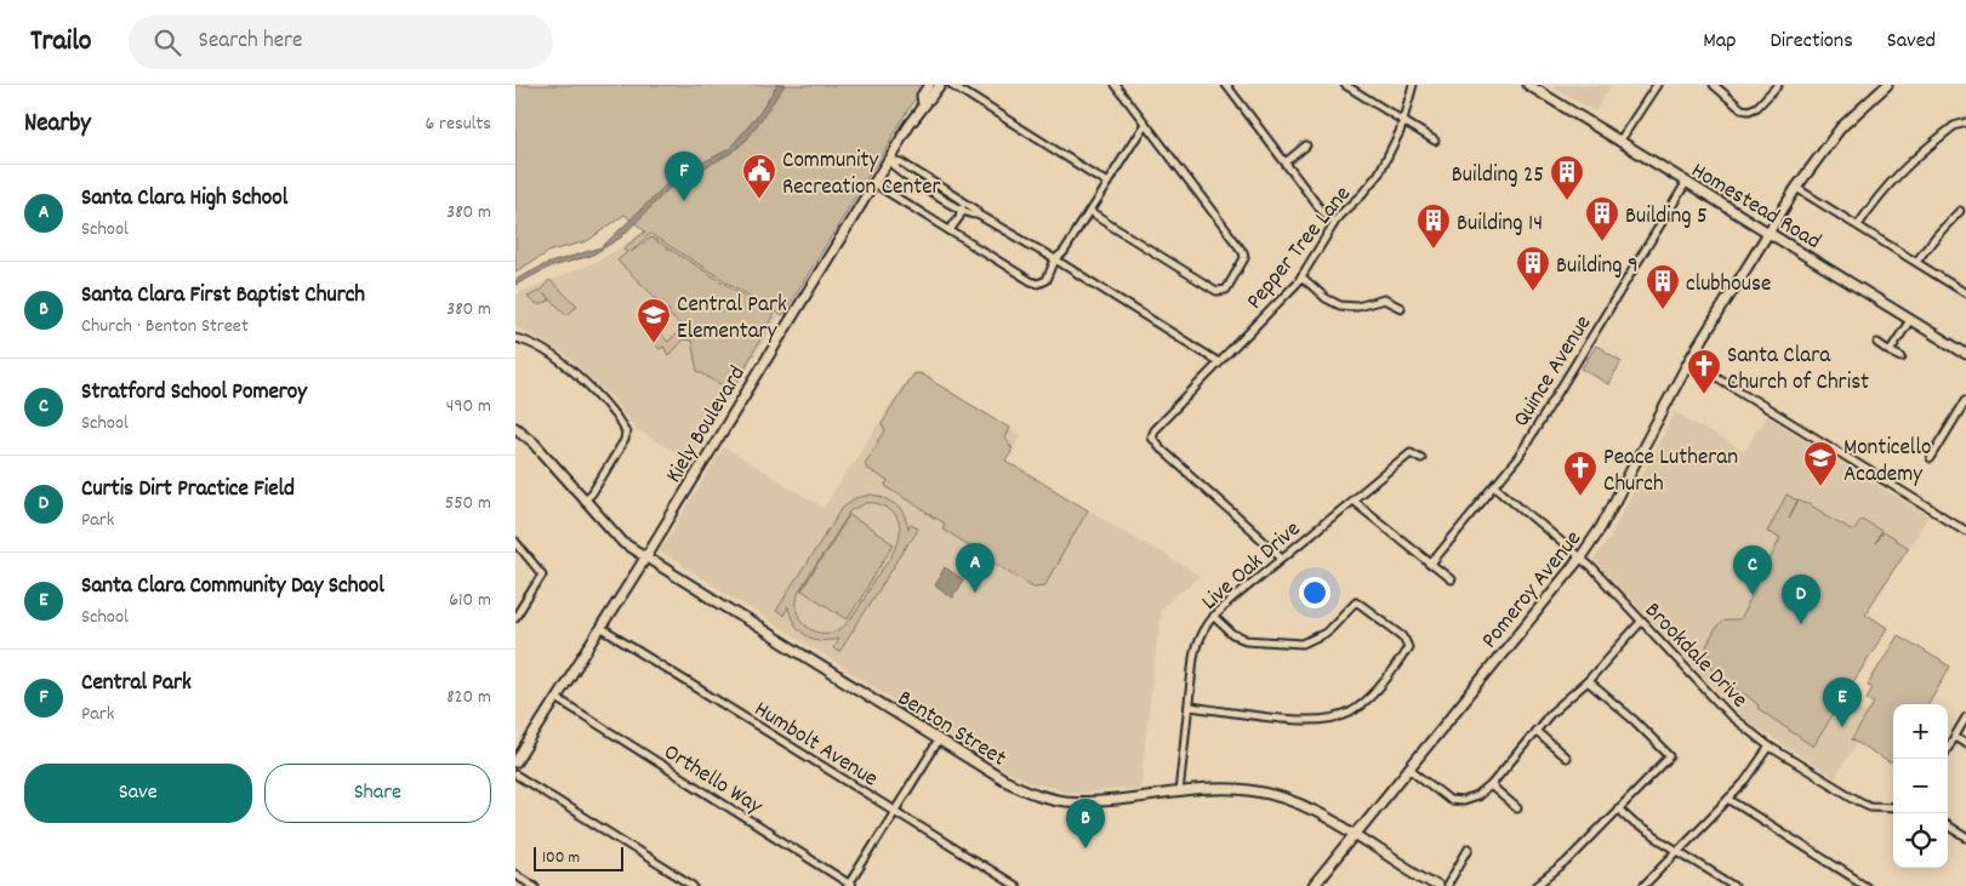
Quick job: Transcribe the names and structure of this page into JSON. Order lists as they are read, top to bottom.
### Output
{
  "streets": {
    "main road": [
      "Homestead Road",
      "Kiely Boulevard",
      "Pomeroy Avenue",
      "Benton Street"
    ],
    "street": [
      "Pepper Tree Lane",
      "Quince Avenue",
      "Live Oak Drive",
      "Brookdale Drive",
      "Humbolt Avenue",
      "Orthello Way"
    ]
  },
  "crossings": [
    ["Homestead Road", "Quince Avenue"],
    ["Homestead Road", "Pomeroy Avenue"],
    ["Pepper Tree Lane", "Live Oak Drive"],
    ["Quince Avenue", "Brookdale Drive"],
    ["Kiely Boulevard", "Benton Street"],
    ["Kiely Boulevard", "Humbolt Avenue"],
    ["Kiely Boulevard", "Orthello Way"],
    ["Live Oak Drive", "Benton Street"],
    ["Pomeroy Avenue", "Brookdale Drive"],
    ["Pomeroy Avenue", "Benton Street"]
  ],
  "places": {
    "public building": ["Community Recreation Center"],
    "building": [
      "Building 25",
      "Building 5",
      "Building 14",
      "Building 9",
      "clubhouse"
    ],
    "school or university": ["Central Park Elementary", "Monticello Academy"],
    "church": ["Santa Clara Church of Christ", "Peace Lutheran Church"]
  },
  "scale_bar": "100 m",
  "page": {
    "header": "Trailo",
    "search": "Search here",
    "nav": ["Map", "Directions", "Saved"],
    "heading": ["Nearby", "6 results"],
    "pins": [
      "F",
      "A",
      "C",
      "D",
      "E",
      "B"
    ],
    "list": [
      {
        "mark": "A",
        "name": "Santa Clara High School",
        "note": "School",
        "value": "380 m"
      },
      {
        "mark": "B",
        "name": "Santa Clara First Baptist Church",
        "note": "Church · Benton Street",
        "value": "380 m"
      },
      {
        "mark": "C",
        "name": "Stratford School Pomeroy",
        "note": "School",
        "value": "490 m"
      },
      {
        "mark": "D",
        "name": "Curtis Dirt Practice Field",
        "note": "Park",
        "value": "550 m"
      },
      {
        "mark": "E",
        "name": "Santa Clara Community Day School",
        "note": "School",
        "value": "610 m"
      },
      {
        "mark": "F",
        "name": "Central Park",
        "note": "Park",
        "value": "820 m"
      }
    ],
    "map_buttons": ["+", "−"],
    "buttons": ["Save", "Share"],
    "scale": "100 m"
  }
}
